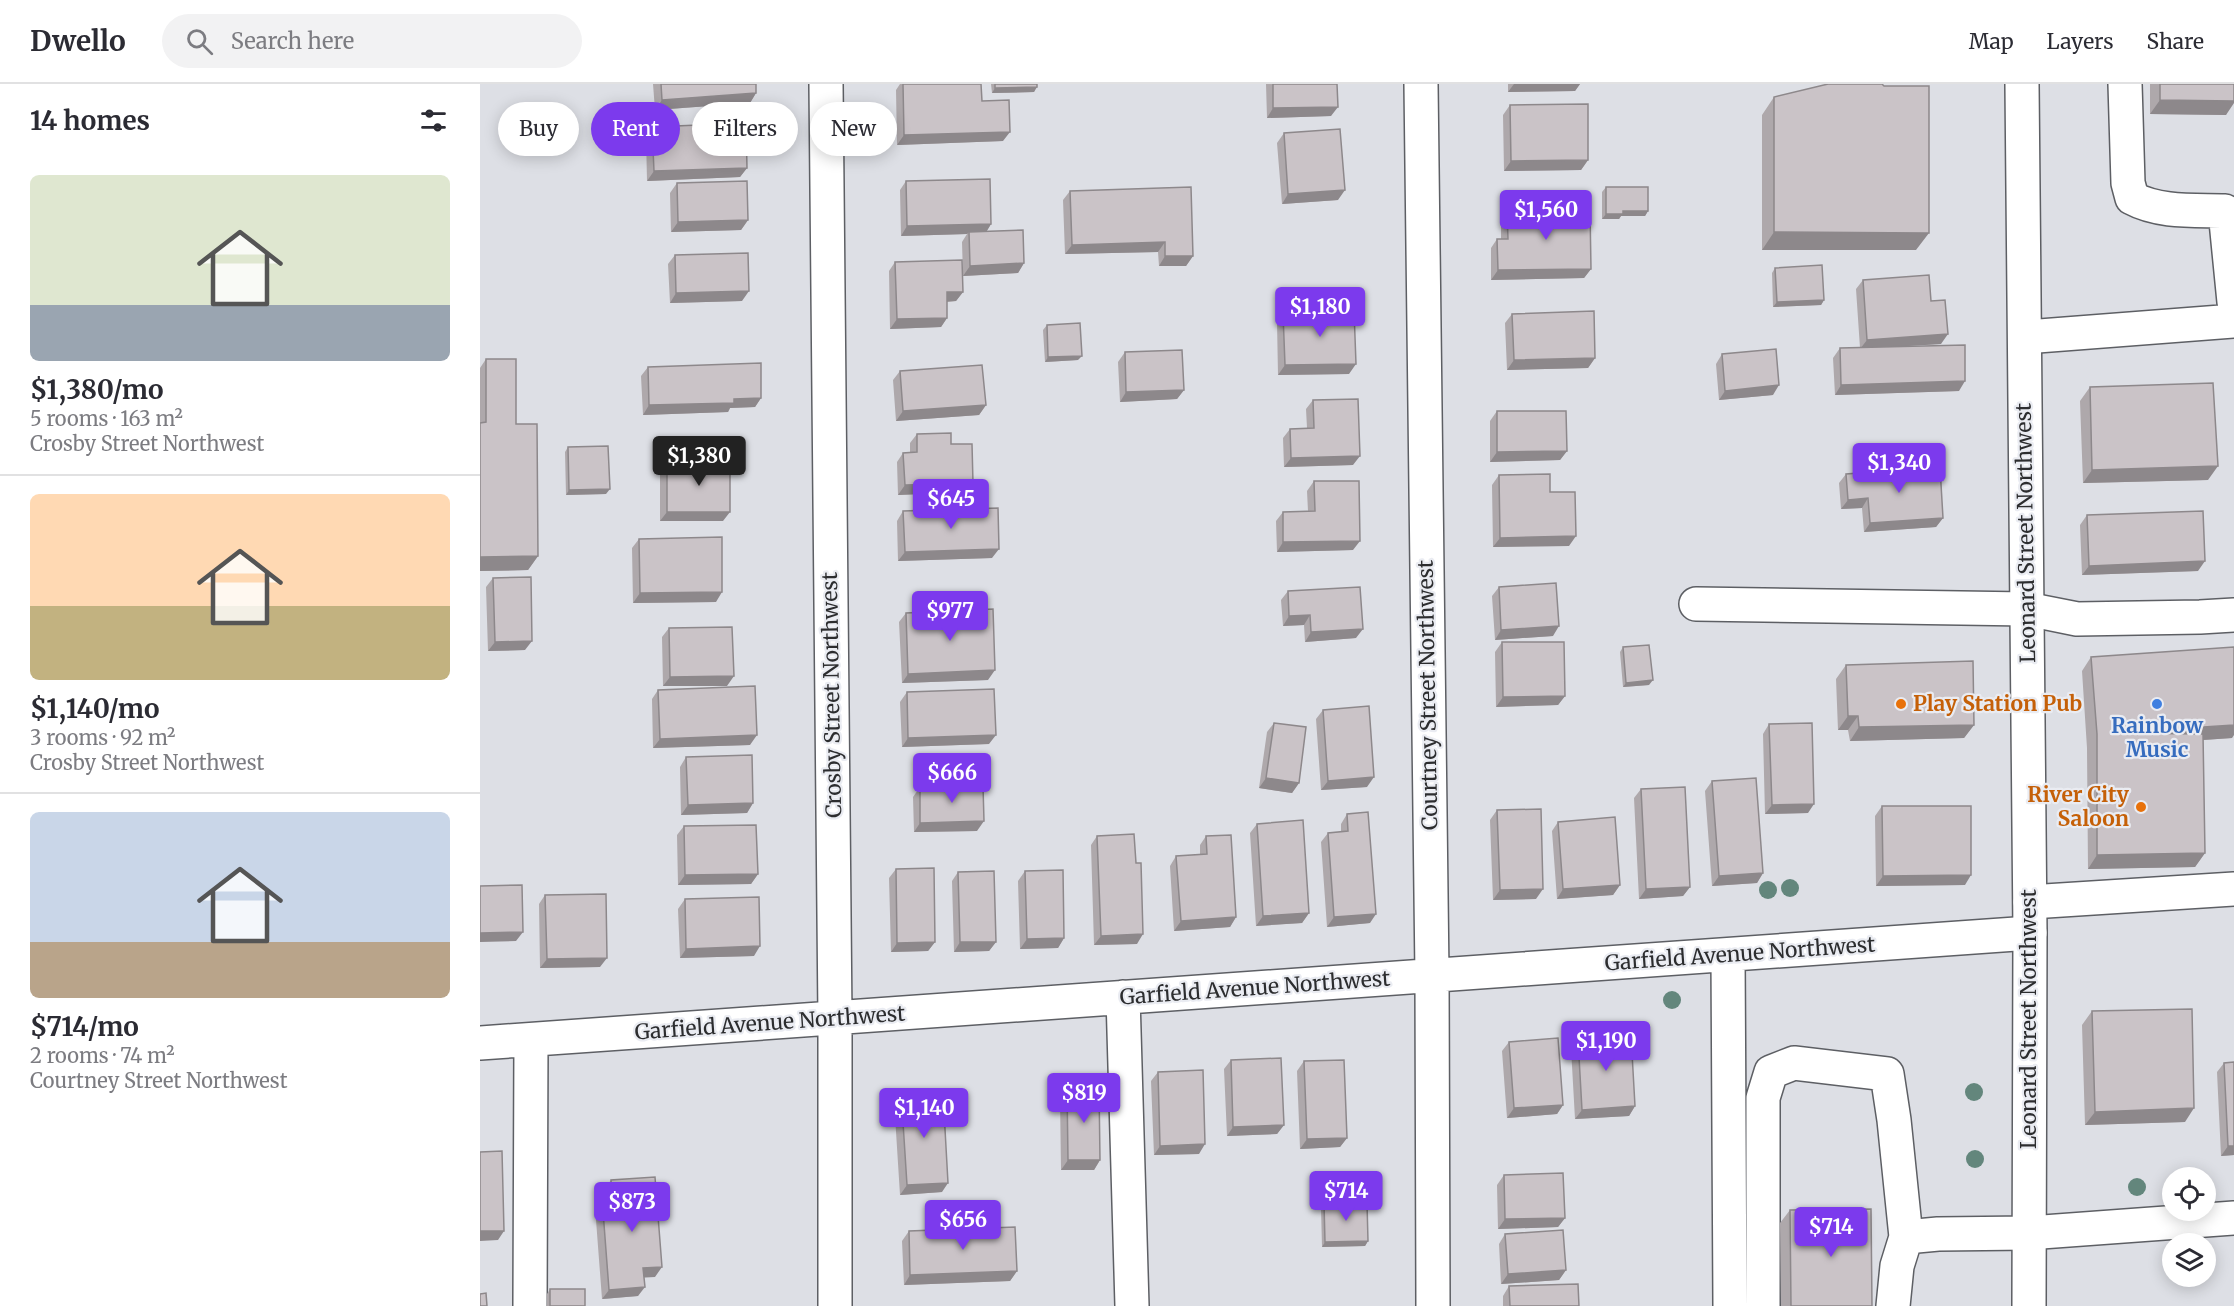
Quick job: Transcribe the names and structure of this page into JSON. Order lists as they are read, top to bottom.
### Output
{
  "streets": {
    "street": [
      "Leonard Street Northwest",
      "Crosby Street Northwest",
      "Courtney Street Northwest",
      "Garfield Avenue Northwest"
    ]
  },
  "crossings": [
    ["Leonard Street Northwest", "Garfield Avenue Northwest"],
    ["Crosby Street Northwest", "Garfield Avenue Northwest"],
    ["Courtney Street Northwest", "Garfield Avenue Northwest"]
  ],
  "places": ["Play Station Pub", "Rainbow Music", "River City Saloon"],
  "page": {
    "header": "Dwello",
    "search": "Search here",
    "nav": ["Map", "Layers", "Share"],
    "heading": "14 homes",
    "chip": [
      "Buy",
      "Rent",
      "Filters",
      "New"
    ],
    "list": [
      {
        "name": "$1,380/mo",
        "note": "5 rooms · 163 m² · Crosby Street Northwest"
      },
      {
        "name": "$1,140/mo",
        "note": "3 rooms · 92 m² · Crosby Street Northwest"
      },
      {
        "name": "$714/mo",
        "note": "2 rooms · 74 m² · Courtney Street Northwest"
      }
    ],
    "price": [
      "$1,560",
      "$1,180",
      "$1,380",
      "$1,340",
      "$645",
      "$977",
      "$666",
      "$1,190",
      "$819",
      "$1,140",
      "$714",
      "$873",
      "$656",
      "$714"
    ]
  }
}
